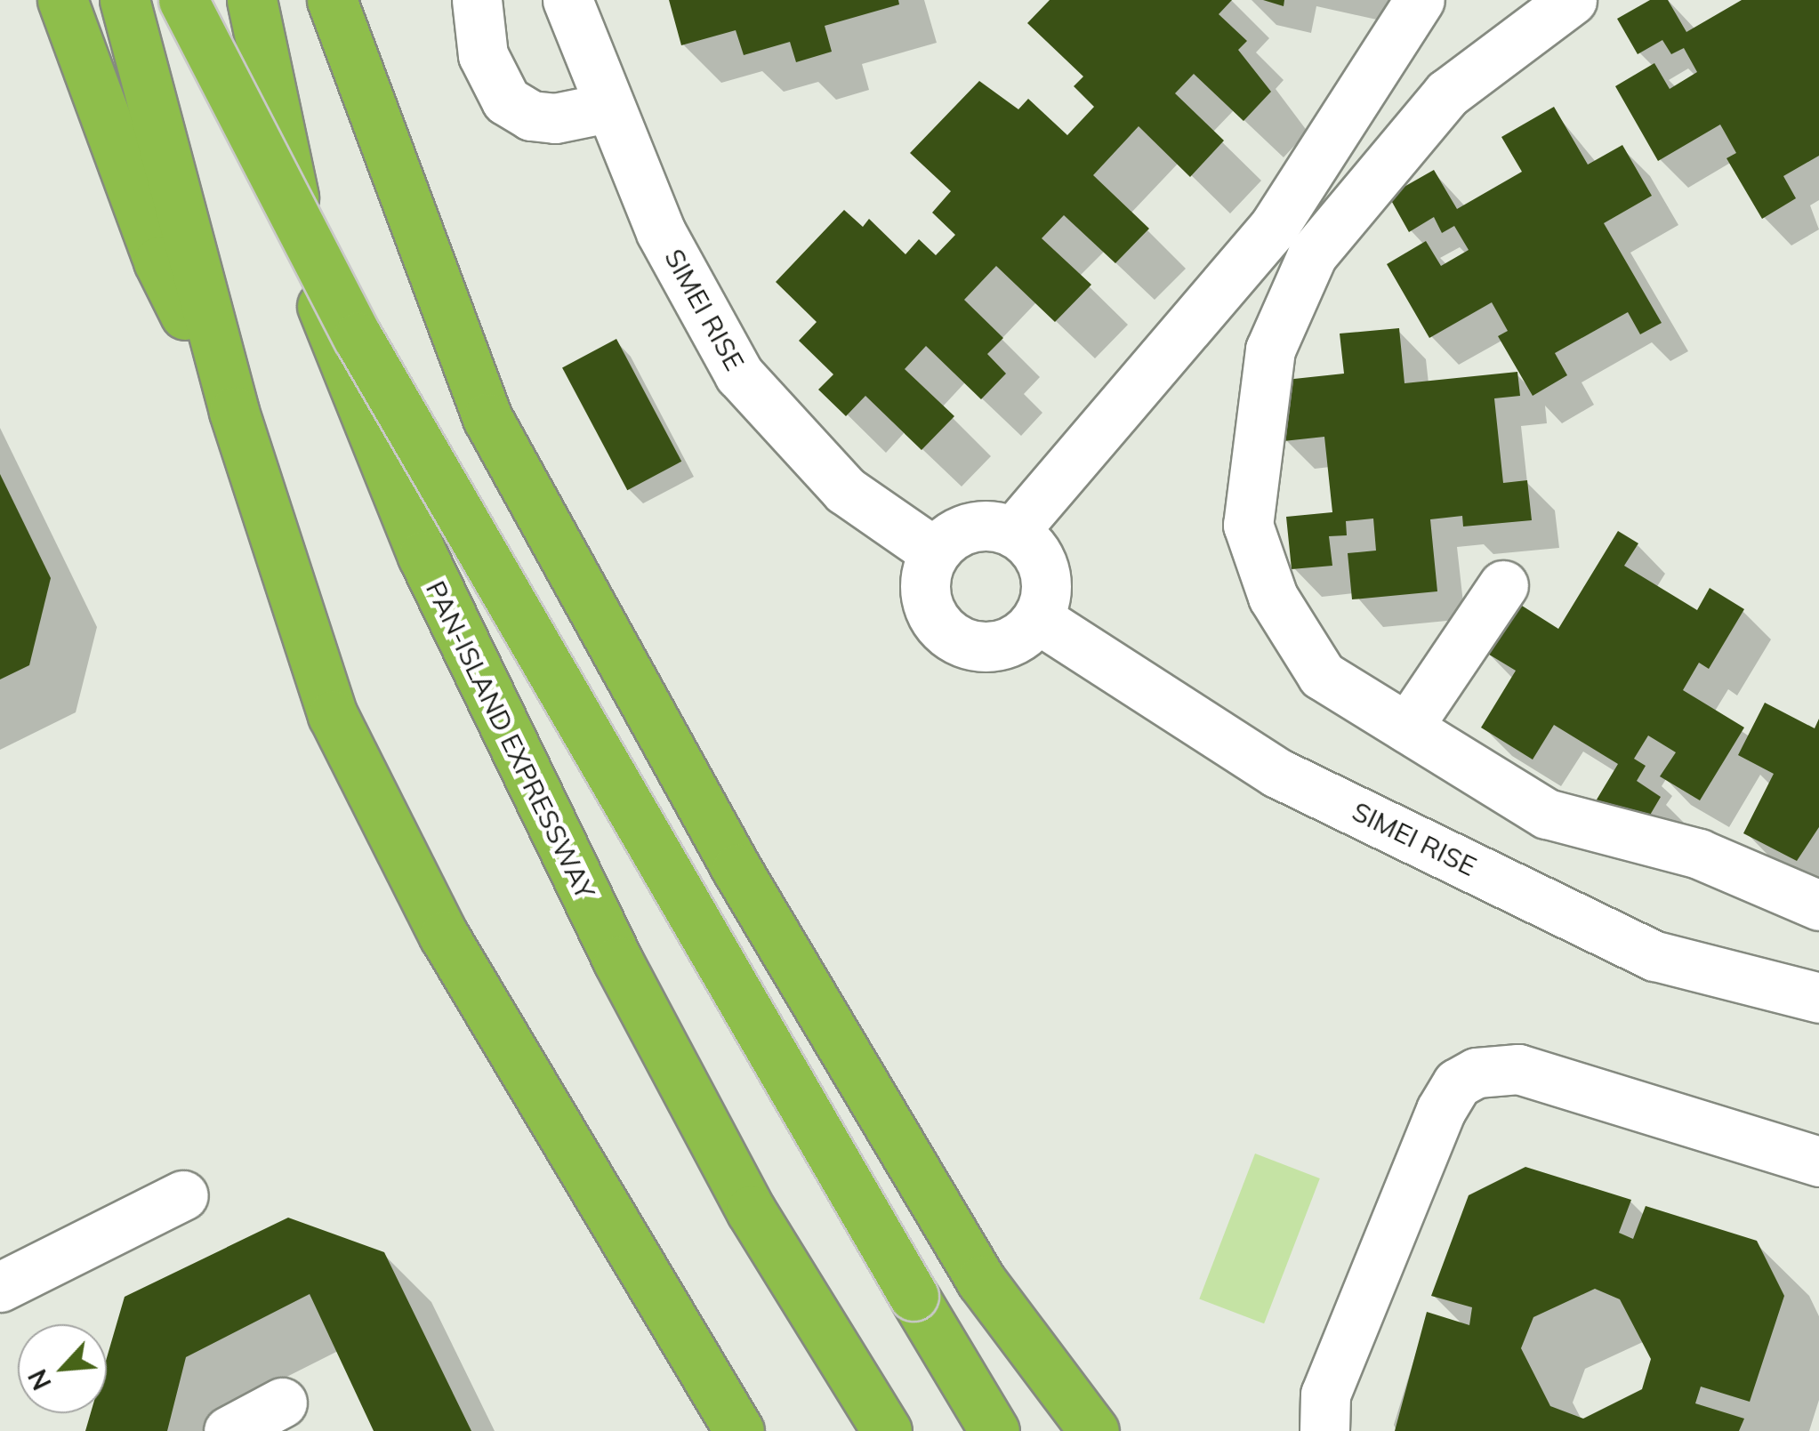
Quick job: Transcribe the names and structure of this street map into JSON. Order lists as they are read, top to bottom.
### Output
{
  "streets": {
    "highway": ["PAN-ISLAND EXPRESSWAY"],
    "lane": ["SIMEI RISE"]
  },
  "north": "bottom left"
}
